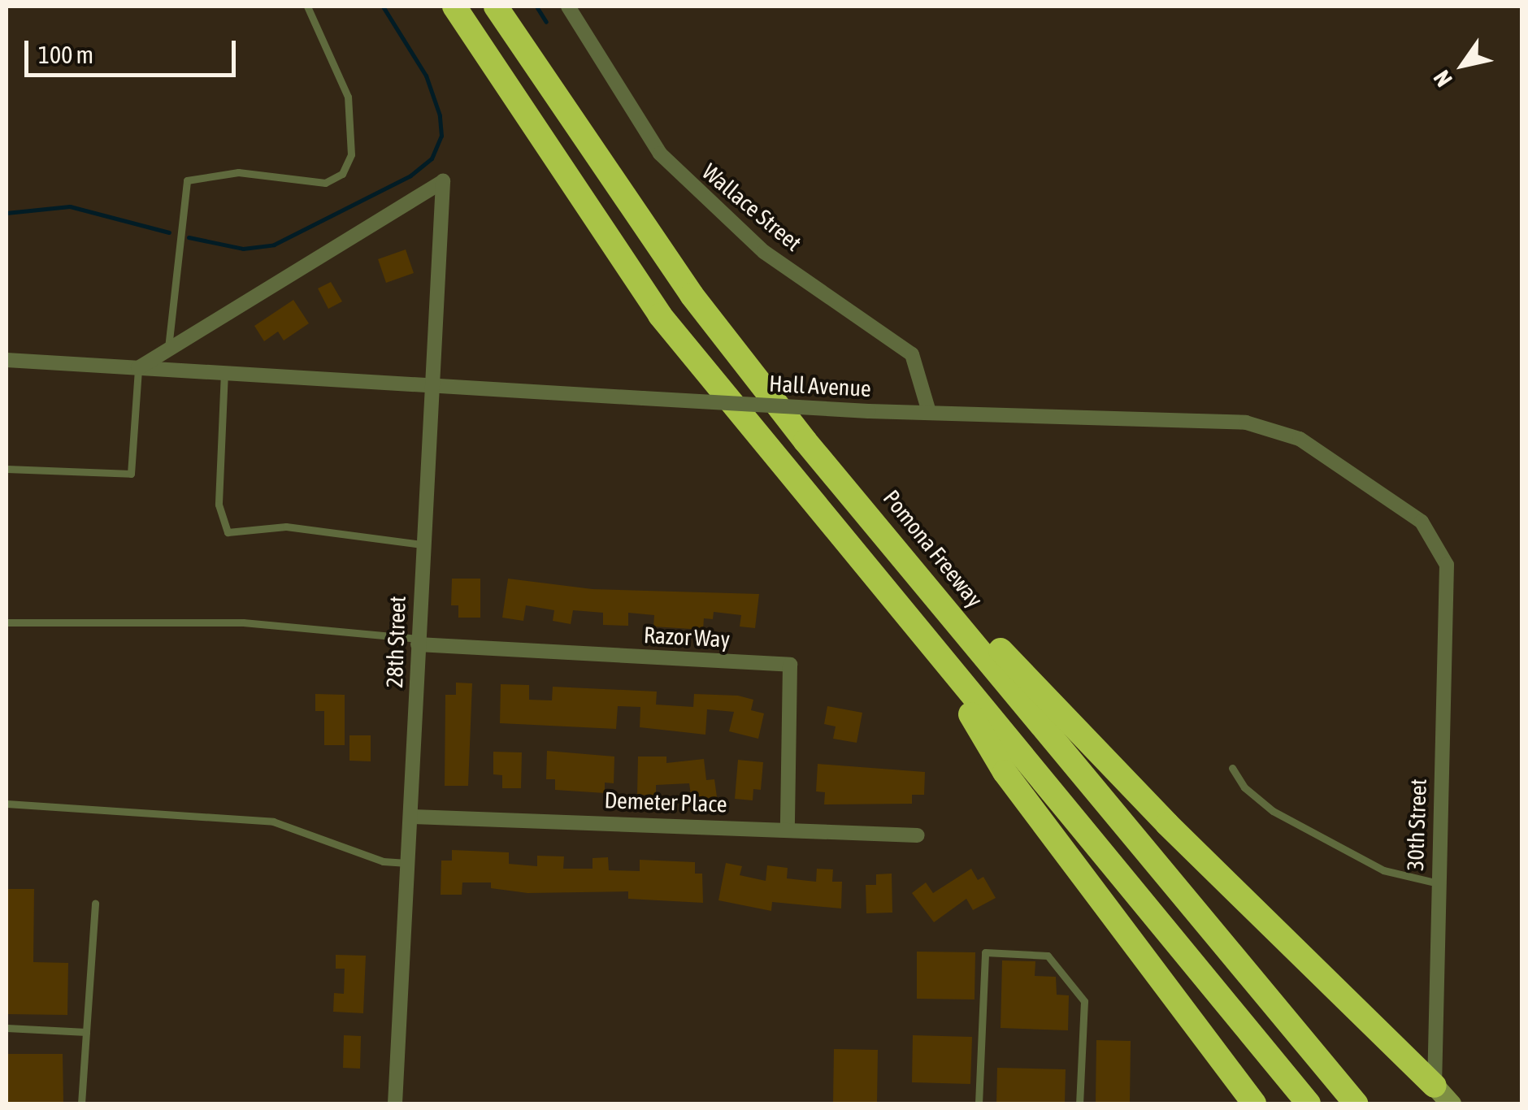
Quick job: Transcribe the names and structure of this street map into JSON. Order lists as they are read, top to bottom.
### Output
{
  "streets": {
    "highway": ["Pomona Freeway"],
    "street": [
      "Wallace Street",
      "Hall Avenue",
      "Razor Way",
      "28th Street",
      "Demeter Place",
      "30th Street"
    ]
  },
  "crossings": [
    ["Wallace Street", "Hall Avenue"],
    ["Hall Avenue", "28th Street"],
    ["Hall Avenue", "30th Street"],
    ["Razor Way", "28th Street"],
    ["Razor Way", "Demeter Place"],
    ["28th Street", "Demeter Place"]
  ],
  "scale_bar": "100 m",
  "north": "bottom left"
}
